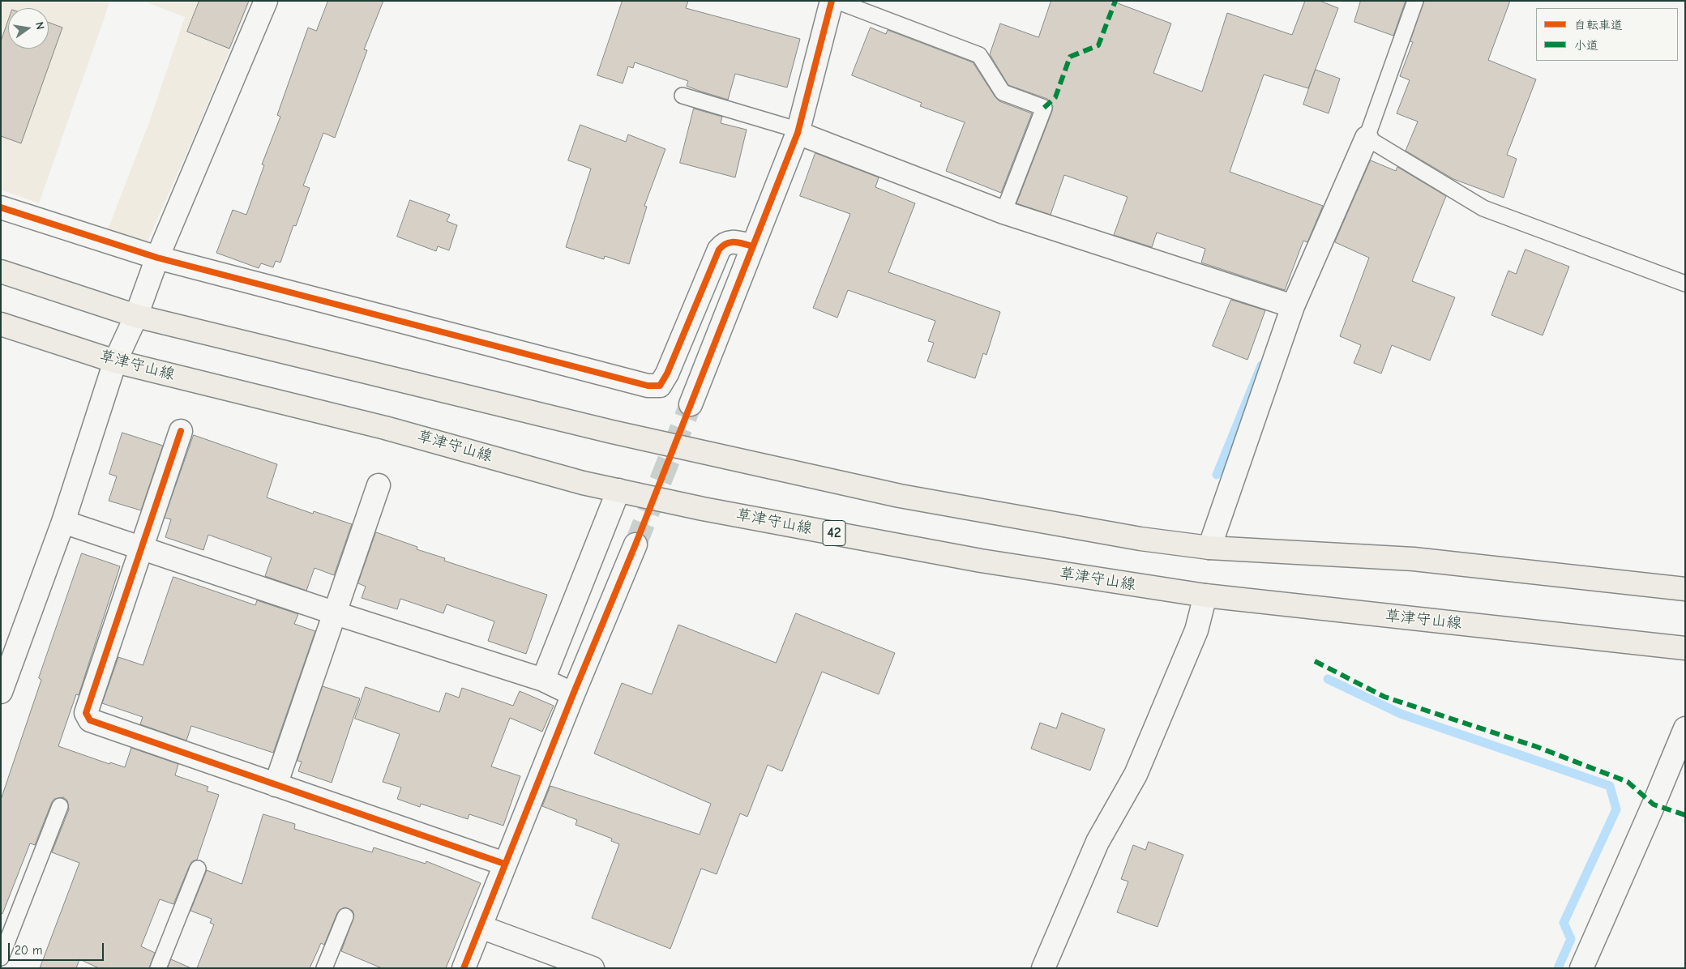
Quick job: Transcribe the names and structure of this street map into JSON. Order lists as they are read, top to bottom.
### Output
{
  "streets": {
    "main road": ["草津守山線", "42"]
  },
  "legend": ["自転車道", "小道"],
  "scale_bar": "20 m",
  "north": "right"
}
